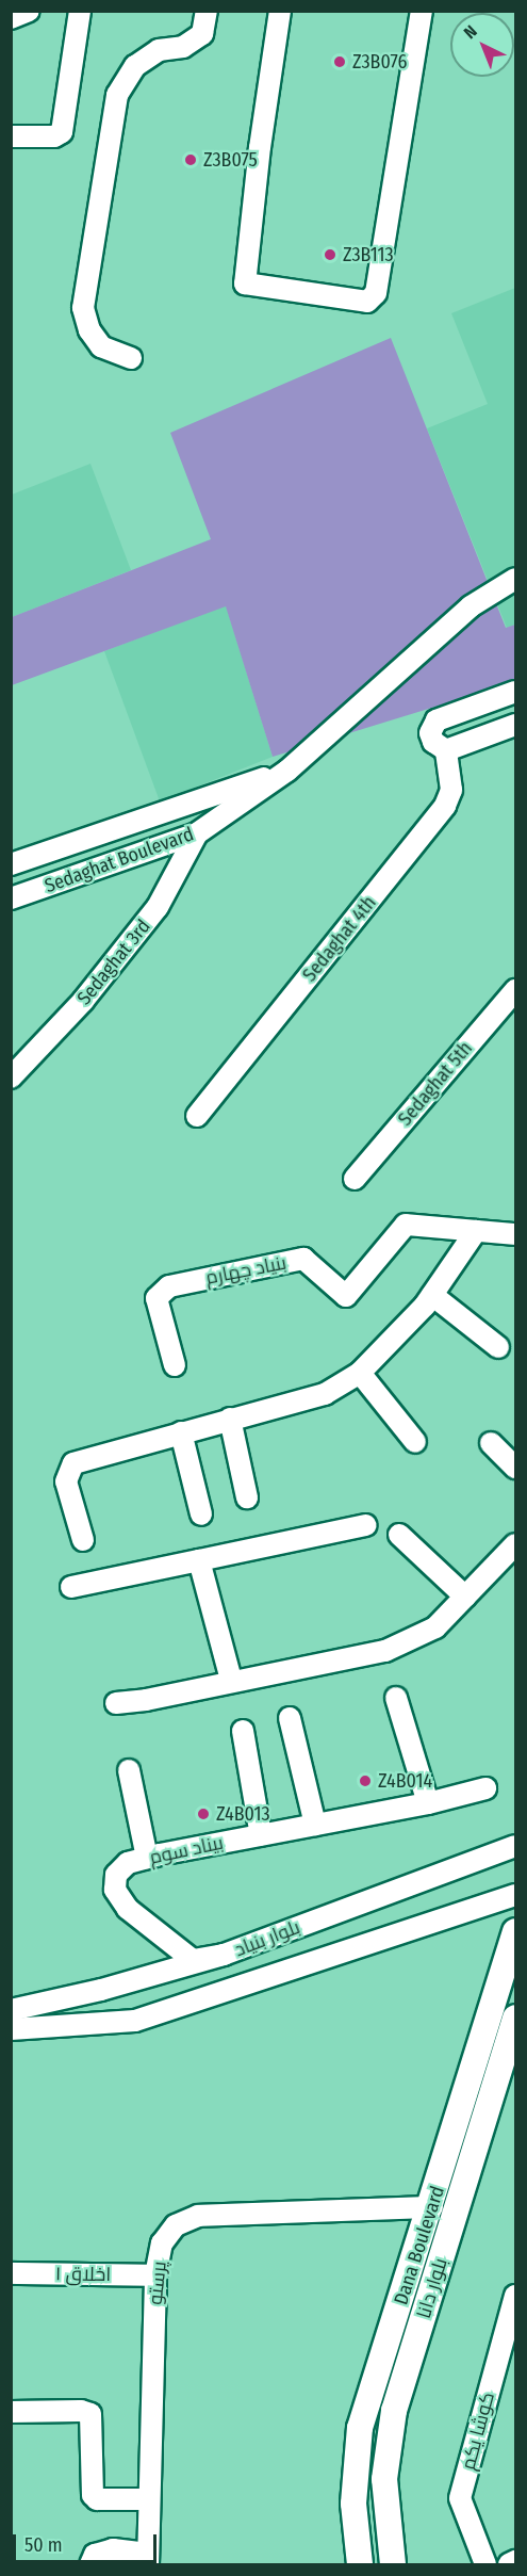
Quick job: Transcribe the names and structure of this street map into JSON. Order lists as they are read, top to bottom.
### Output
{
  "streets": {
    "street": [
      "Sedaghat Boulevard",
      "Sedaghat 4th",
      "Sedaghat 3rd",
      "Sedaghat 5th",
      "بنیاد چهارم",
      "بیناد سوم",
      "بلوار بنیاد",
      "Dana Boulevard",
      "اخلاق ۱",
      "پرستو",
      "بلوار دانا",
      "کوشا یکم"
    ]
  },
  "crossings": [
    ["Sedaghat Boulevard", "Sedaghat 3rd"],
    ["بیناد سوم", "بلوار بنیاد"],
    ["Dana Boulevard", "پرستو"],
    ["اخلاق ۱", "پرستو"]
  ],
  "places": [
    "Z3B076",
    "Z3B075",
    "Z3B113",
    "Z4B014",
    "Z4B013"
  ],
  "scale_bar": "50 m",
  "north": "top left"
}
